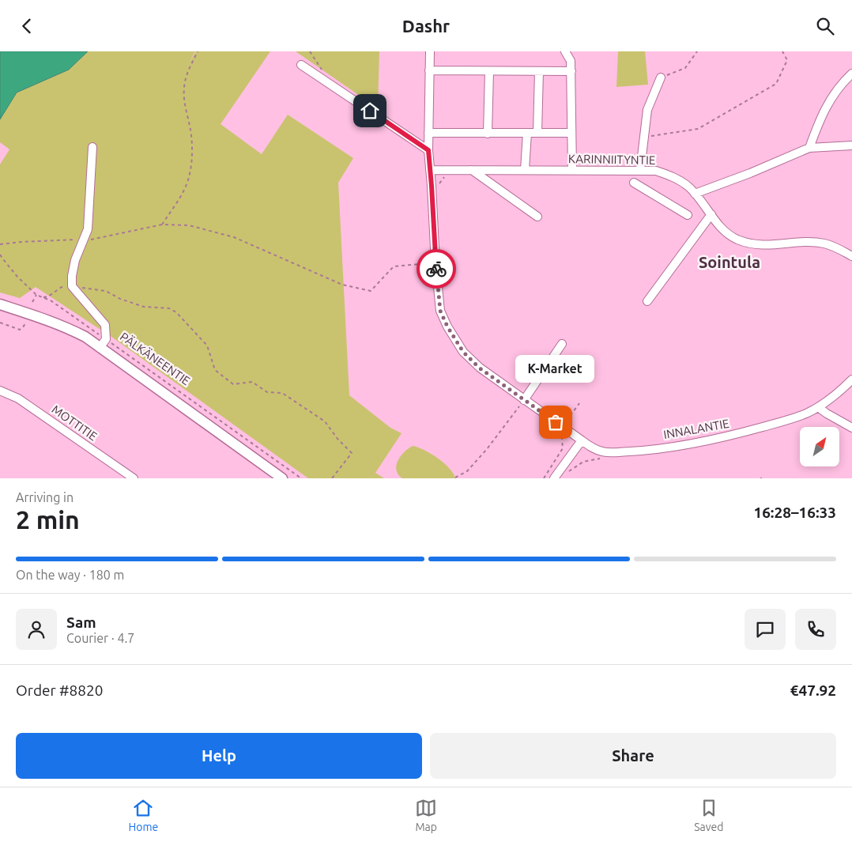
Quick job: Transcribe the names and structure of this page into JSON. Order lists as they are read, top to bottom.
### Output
{
  "streets": {
    "main road": ["PÄLKÄNEENTIE"],
    "street": ["KARINNIITYNTIE", "MOTTITIE", "INNALANTIE"]
  },
  "crossings": [
    ["KARINNIITYNTIE", "INNALANTIE"]
  ],
  "districts": ["Sointula"],
  "places": ["K-Market"],
  "north": "top right",
  "page": {
    "header": "Dashr",
    "bubble": "K-Market",
    "heading": ["2 min", "Arriving in", "16:28–16:33"],
    "panel": [
      "Sam",
      "Courier · 4.7",
      "Order #8820",
      "€47.92"
    ],
    "bar": "On the way · 180 m",
    "buttons": ["Help", "Share"],
    "tabs": ["Home", "Map", "Saved"]
  }
}
